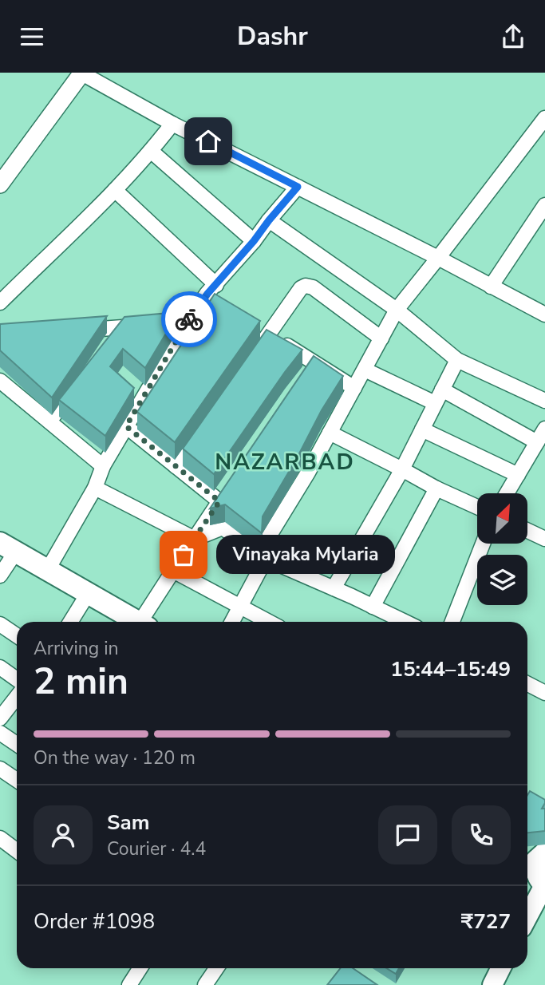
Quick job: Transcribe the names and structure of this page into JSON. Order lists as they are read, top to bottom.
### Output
{
  "districts": ["NAZARBAD"],
  "places": ["Vinayaka Mylaria"],
  "north": "top right",
  "page": {
    "header": "Dashr",
    "bubble": "Vinayaka Mylaria",
    "heading": ["2 min", "Arriving in", "15:44–15:49"],
    "panel": [
      "Sam",
      "Courier · 4.4",
      "Order #1098",
      "₹727"
    ],
    "bar": "On the way · 120 m"
  }
}
